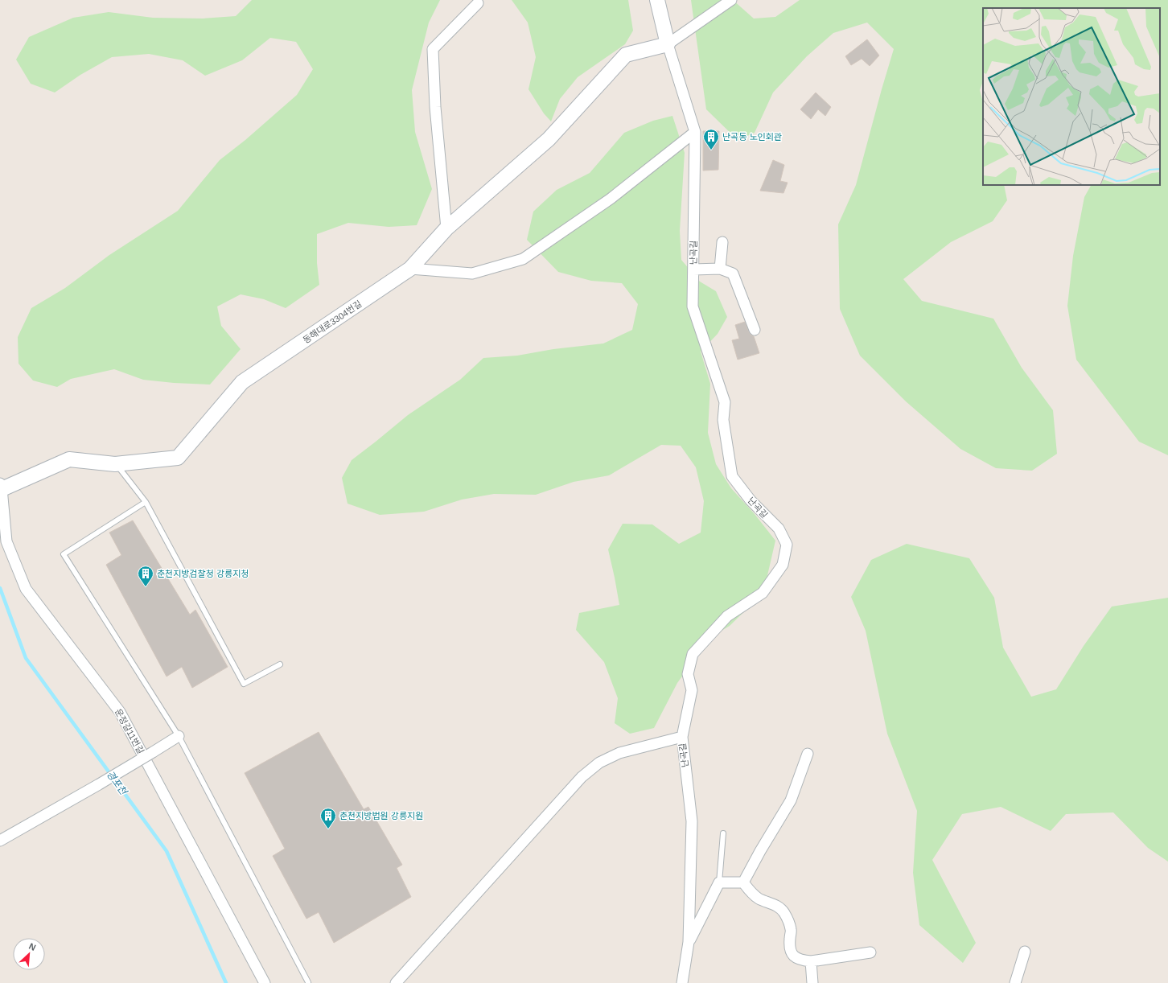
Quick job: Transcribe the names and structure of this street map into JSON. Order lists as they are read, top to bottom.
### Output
{
  "streets": {
    "street": ["난곡길", "동해대로3304번길", "운정길11번길"]
  },
  "crossings": [
    ["난곡길", "동해대로3304번길"],
    ["동해대로3304번길", "운정길11번길"]
  ],
  "water": ["경포천"],
  "places": {
    "building": ["난곡동 노인회관", "춘천지방검찰청 강릉지청", "춘천지방법원 강릉지원"]
  },
  "north": "top right"
}
